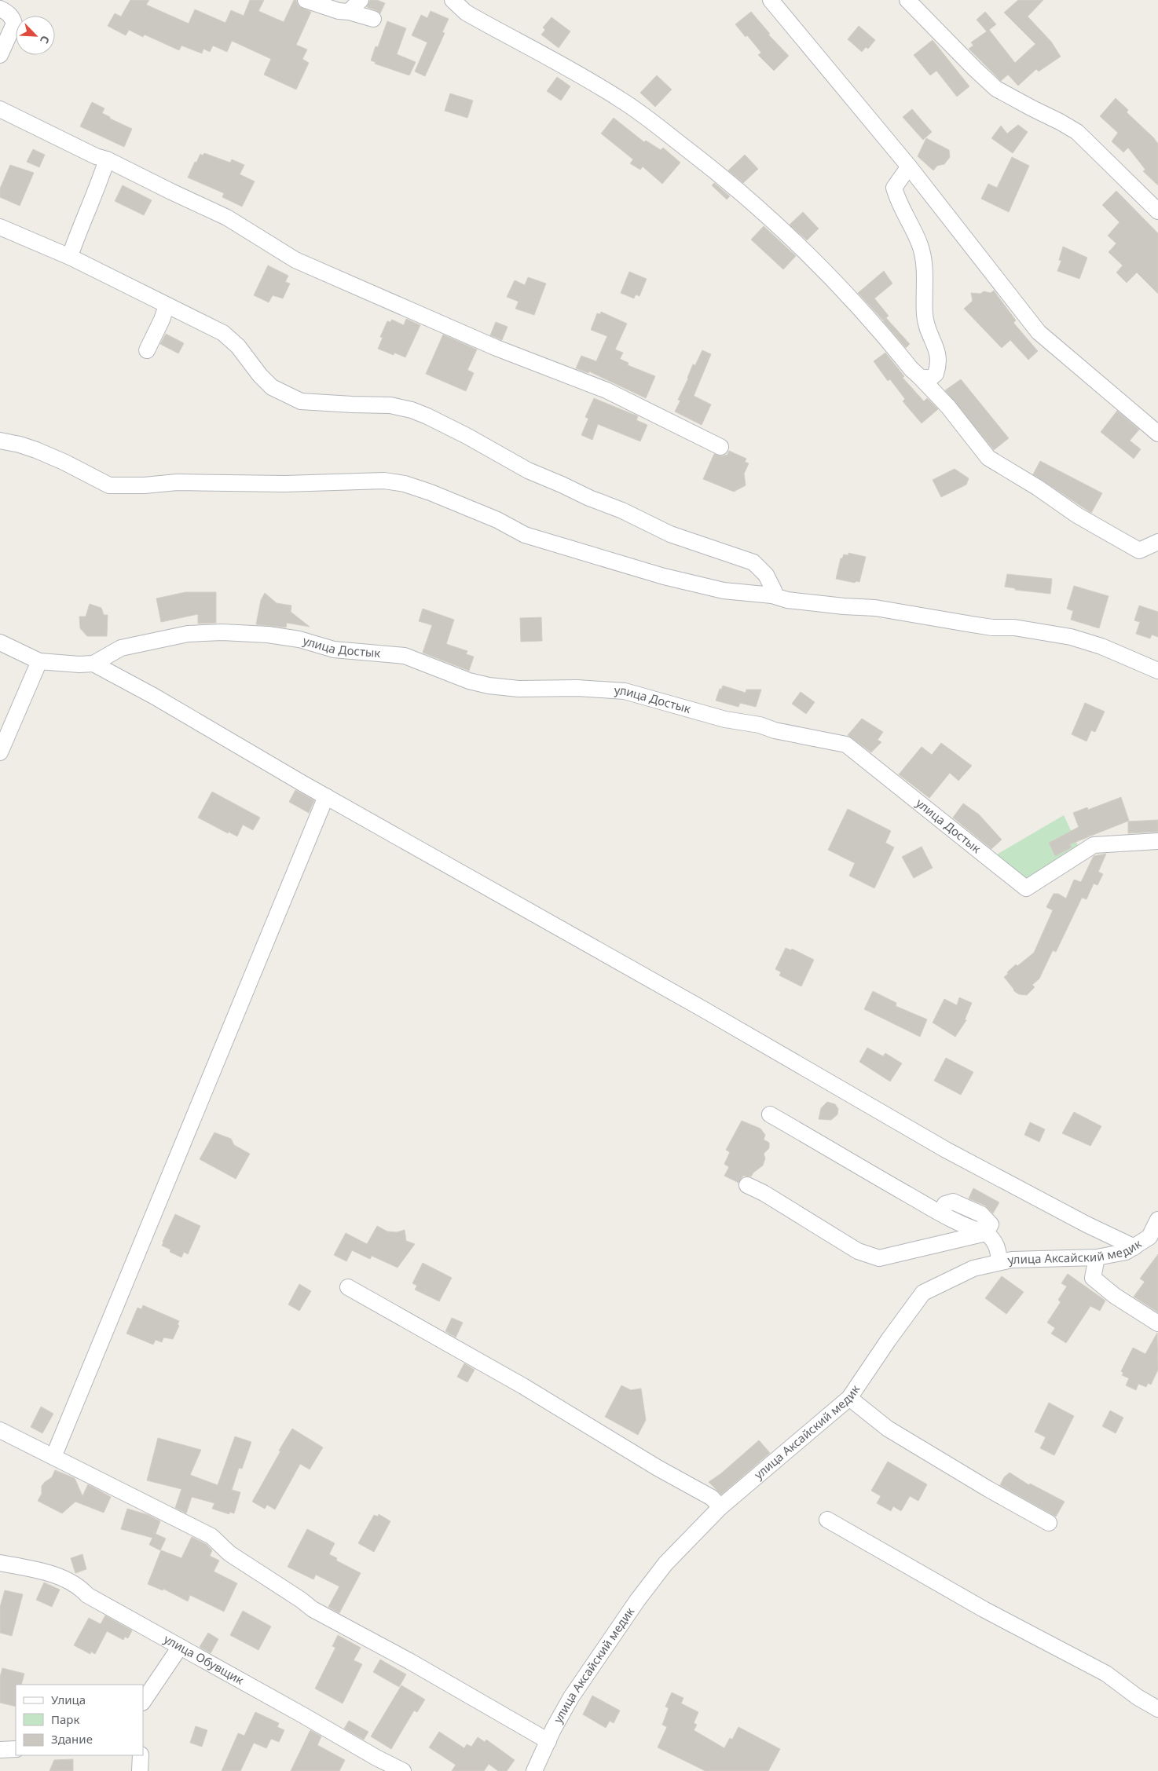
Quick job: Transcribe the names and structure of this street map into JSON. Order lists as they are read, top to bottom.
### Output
{
  "streets": {
    "street": ["улица Достык", "улица Аксайский медик", "улица Обувщик"]
  },
  "legend": ["Улица", "Парк", "Здание"],
  "north": "bottom right"
}
